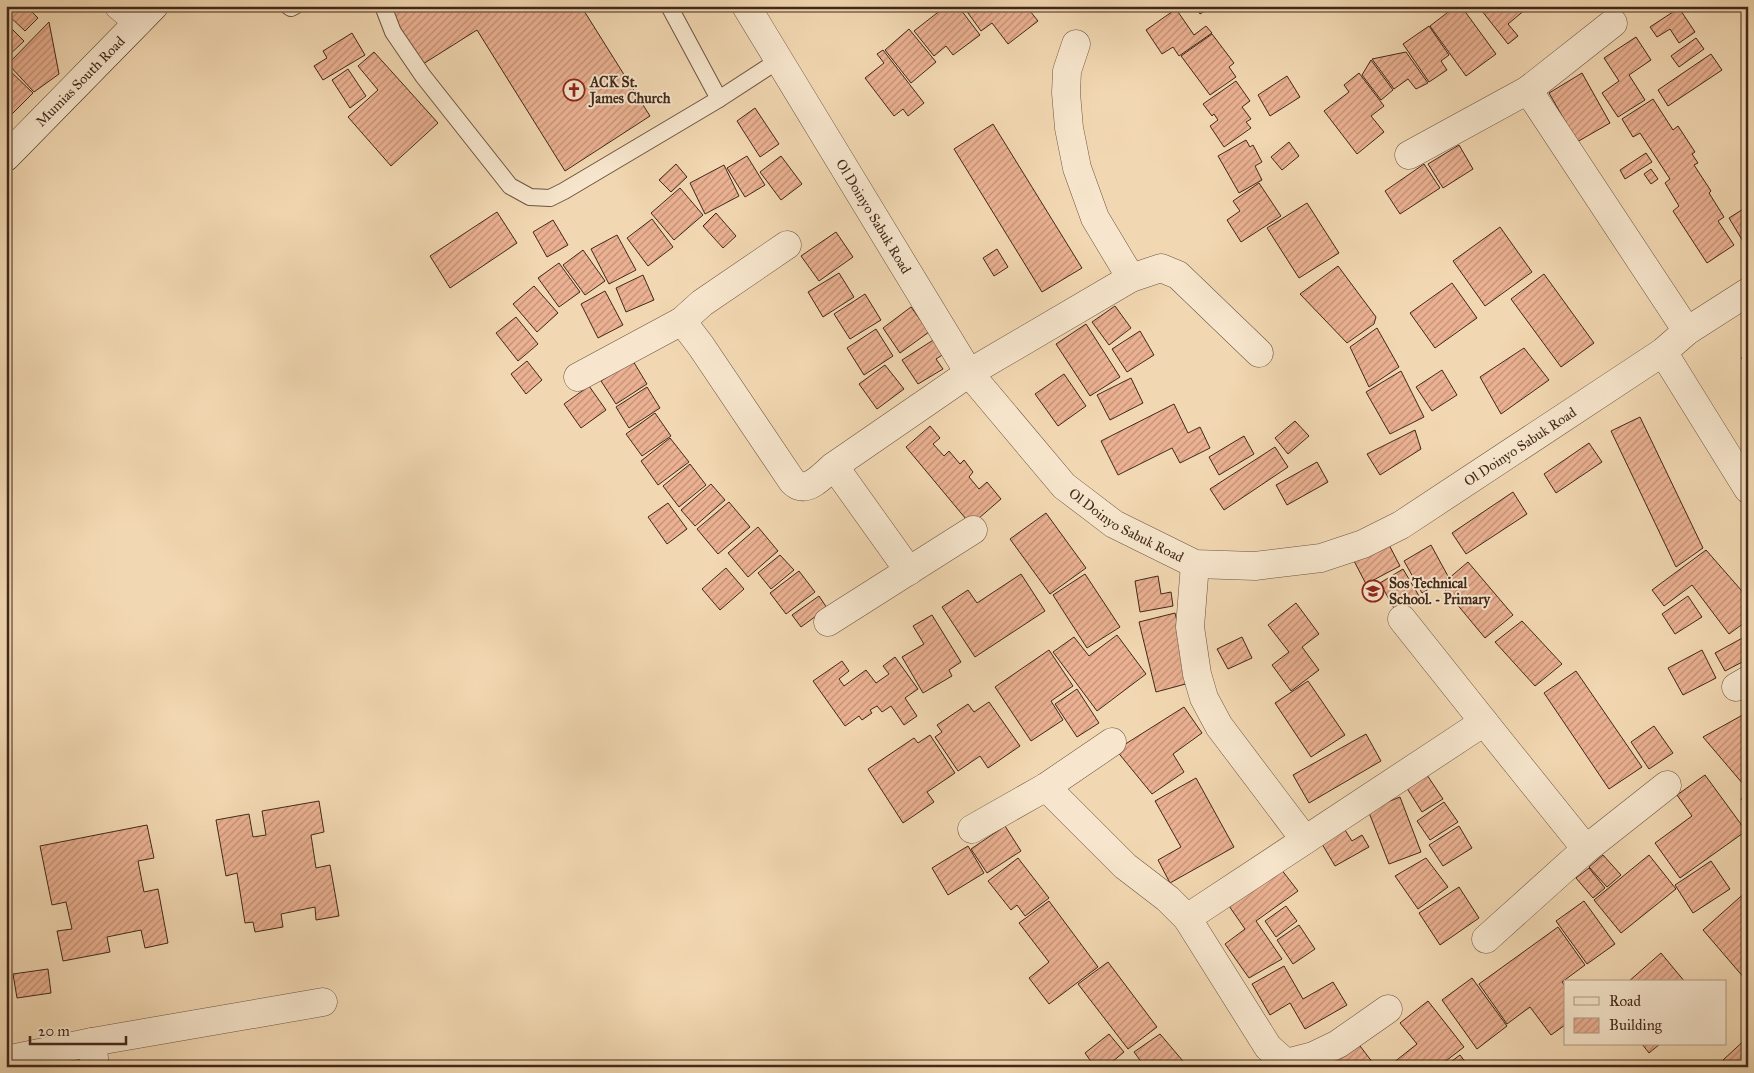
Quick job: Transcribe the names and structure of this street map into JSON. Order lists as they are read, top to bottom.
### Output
{
  "streets": {
    "street": ["Mumias South Road", "Ol Doinyo Sabuk Road"]
  },
  "places": {
    "church": ["ACK St. James Church"],
    "school or university": ["Sos Technical School. - Primary"]
  },
  "legend": ["Road", "Building"],
  "scale_bar": "20 m"
}
